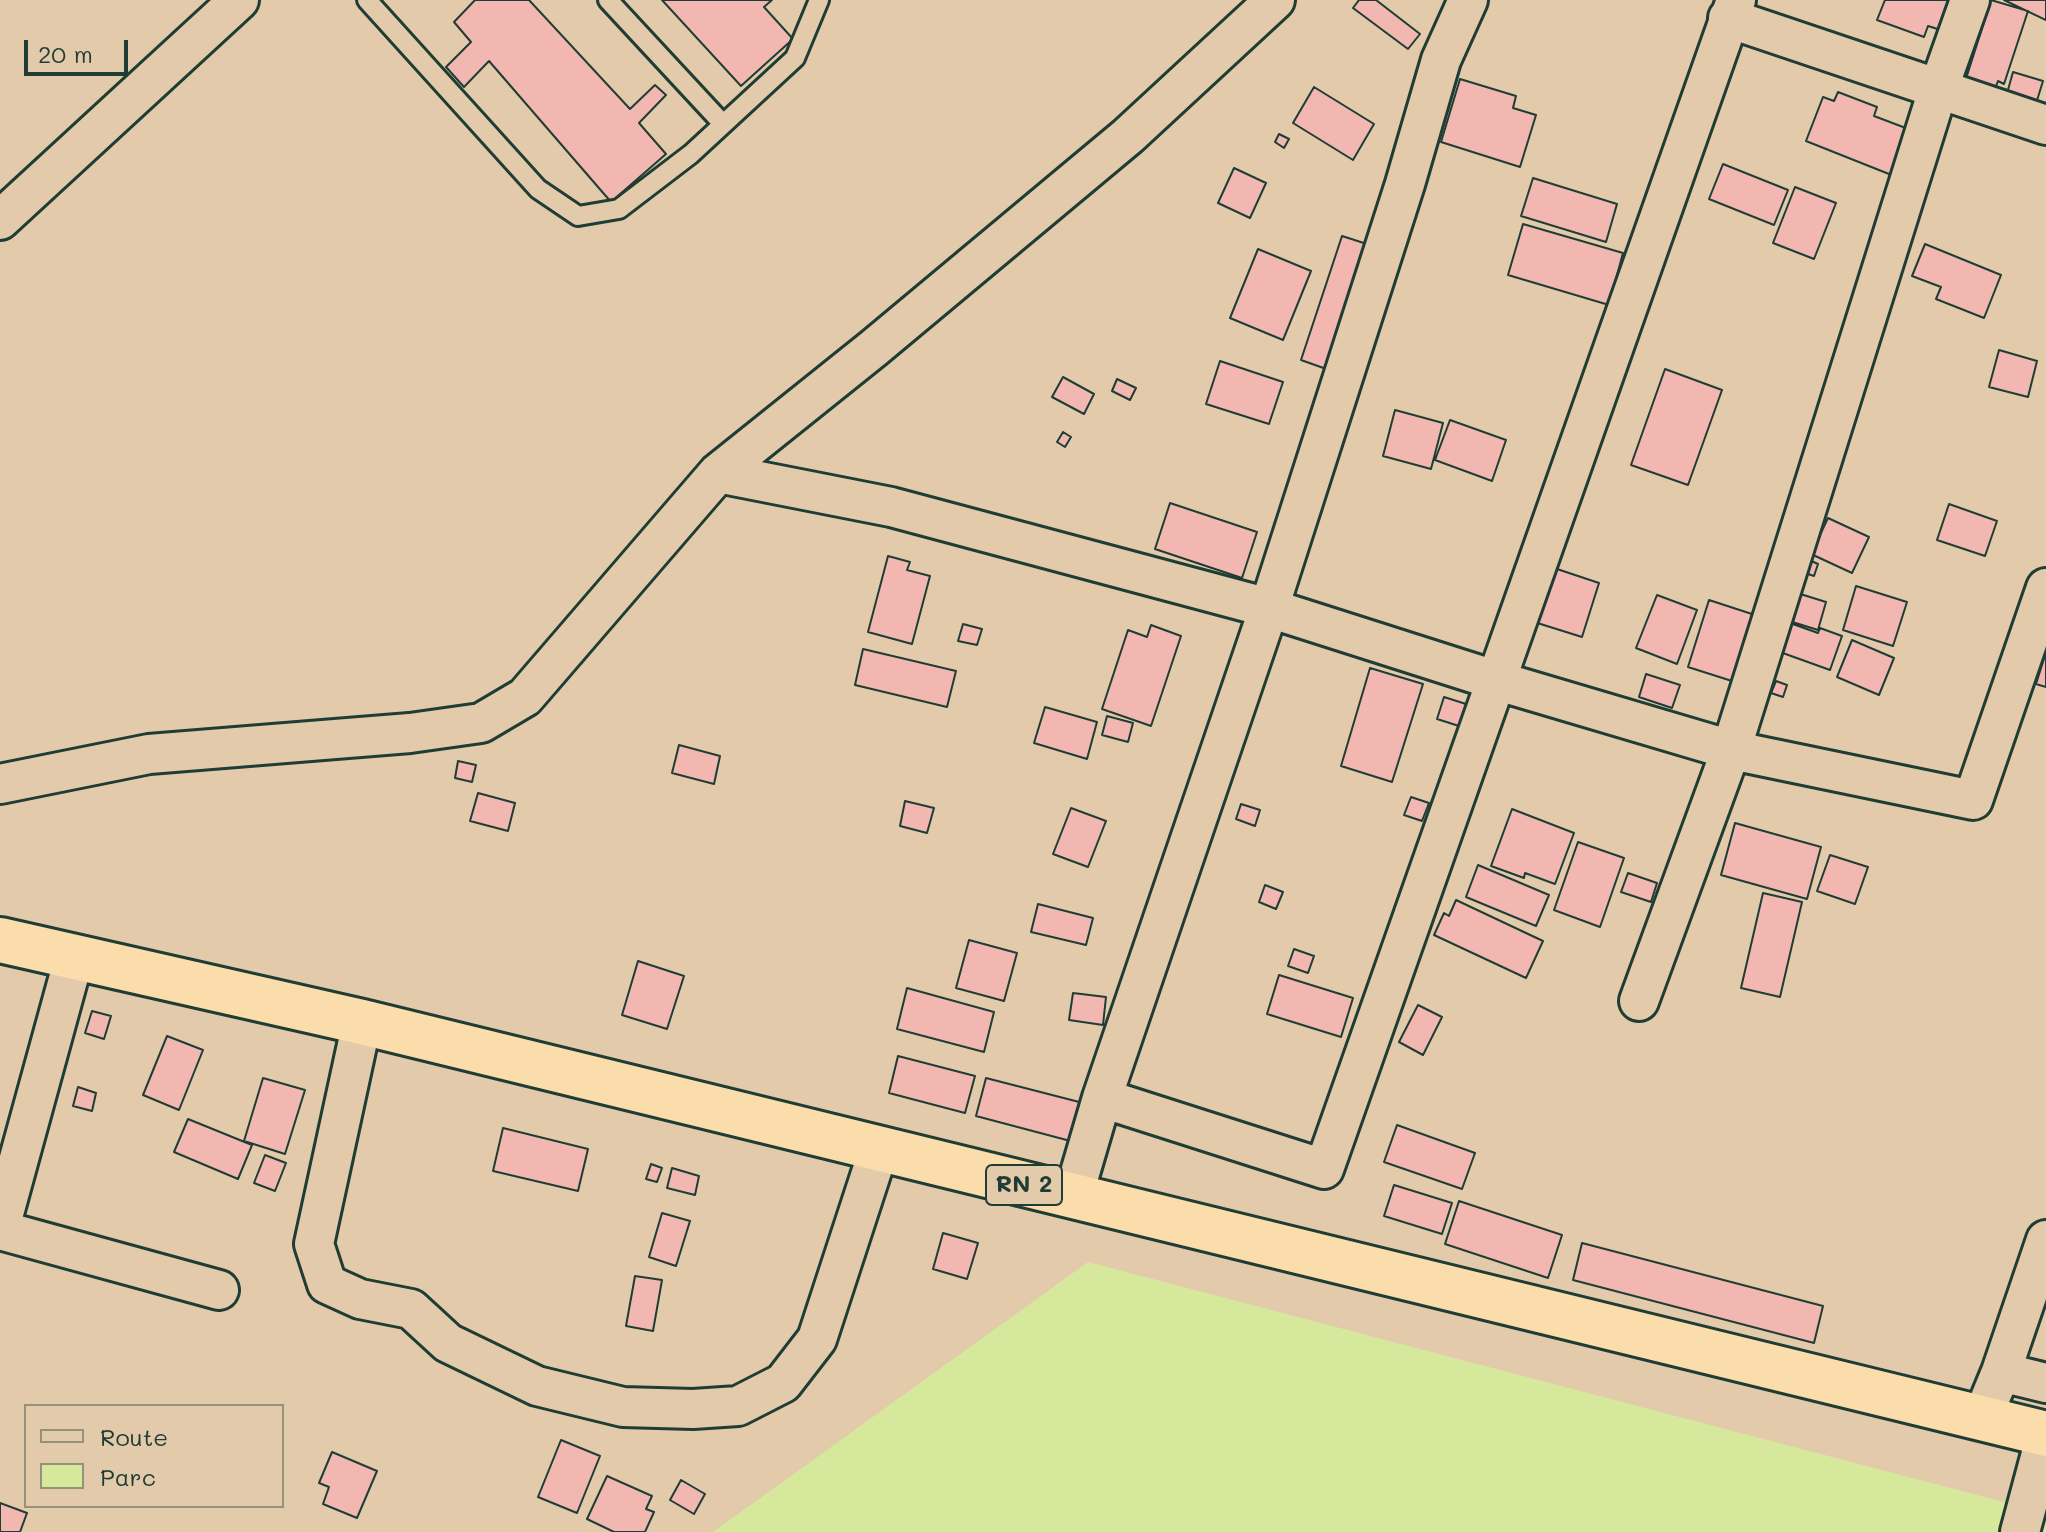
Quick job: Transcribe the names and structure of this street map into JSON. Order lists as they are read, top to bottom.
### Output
{
  "streets": {
    "highway": ["RN 2"]
  },
  "legend": ["Route", "Parc"],
  "scale_bar": "20 m"
}
